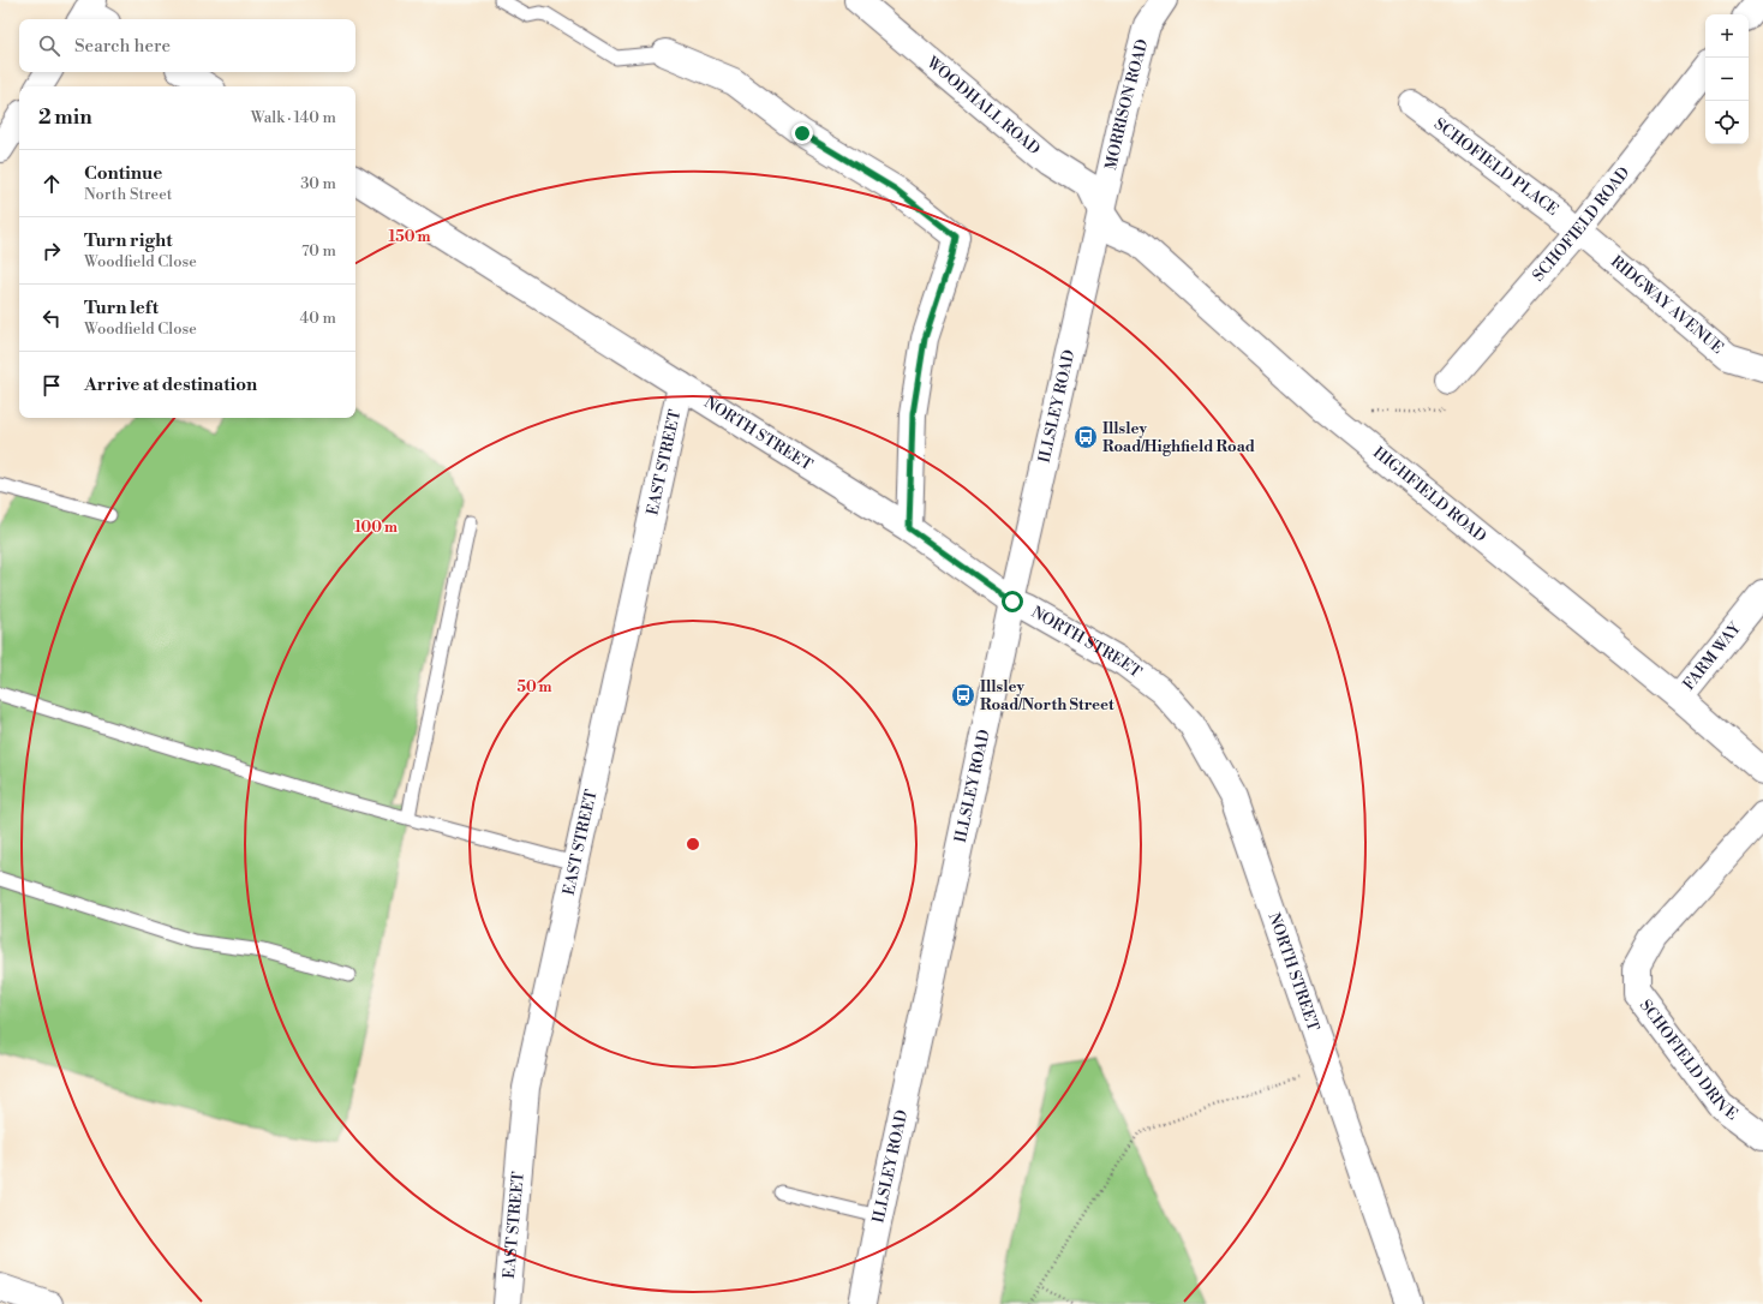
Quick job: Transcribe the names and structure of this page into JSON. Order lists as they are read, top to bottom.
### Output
{
  "streets": {
    "street": [
      "MORRISON ROAD",
      "WOODHALL ROAD",
      "SCHOFIELD PLACE",
      "SCHOFIELD ROAD",
      "RIDGWAY AVENUE",
      "ILLSLEY ROAD",
      "NORTH STREET",
      "EAST STREET",
      "HIGHFIELD ROAD",
      "FARM WAY",
      "SCHOFIELD DRIVE"
    ]
  },
  "crossings": [
    ["MORRISON ROAD", "WOODHALL ROAD"],
    ["MORRISON ROAD", "ILLSLEY ROAD"],
    ["MORRISON ROAD", "HIGHFIELD ROAD"],
    ["WOODHALL ROAD", "ILLSLEY ROAD"],
    ["WOODHALL ROAD", "HIGHFIELD ROAD"],
    ["SCHOFIELD PLACE", "SCHOFIELD ROAD"],
    ["SCHOFIELD PLACE", "RIDGWAY AVENUE"],
    ["SCHOFIELD ROAD", "RIDGWAY AVENUE"],
    ["ILLSLEY ROAD", "NORTH STREET"],
    ["ILLSLEY ROAD", "HIGHFIELD ROAD"],
    ["NORTH STREET", "EAST STREET"],
    ["HIGHFIELD ROAD", "FARM WAY"]
  ],
  "places": {
    "bus stop": ["Illsley Road/Highfield Road", "Illsley Road/North Street"]
  },
  "page": {
    "map_buttons": ["+", "−"],
    "search": "Search here",
    "heading": ["2 min", "Walk · 140 m"],
    "list": [
      ["Continue", "North Street", "30 m"],
      ["Turn right", "Woodfield Close", "70 m"],
      ["Turn left", "Woodfield Close", "40 m"],
      "Arrive at destination"
    ]
  },
  "rings": ["150 m", "100 m", "50 m"]
}
